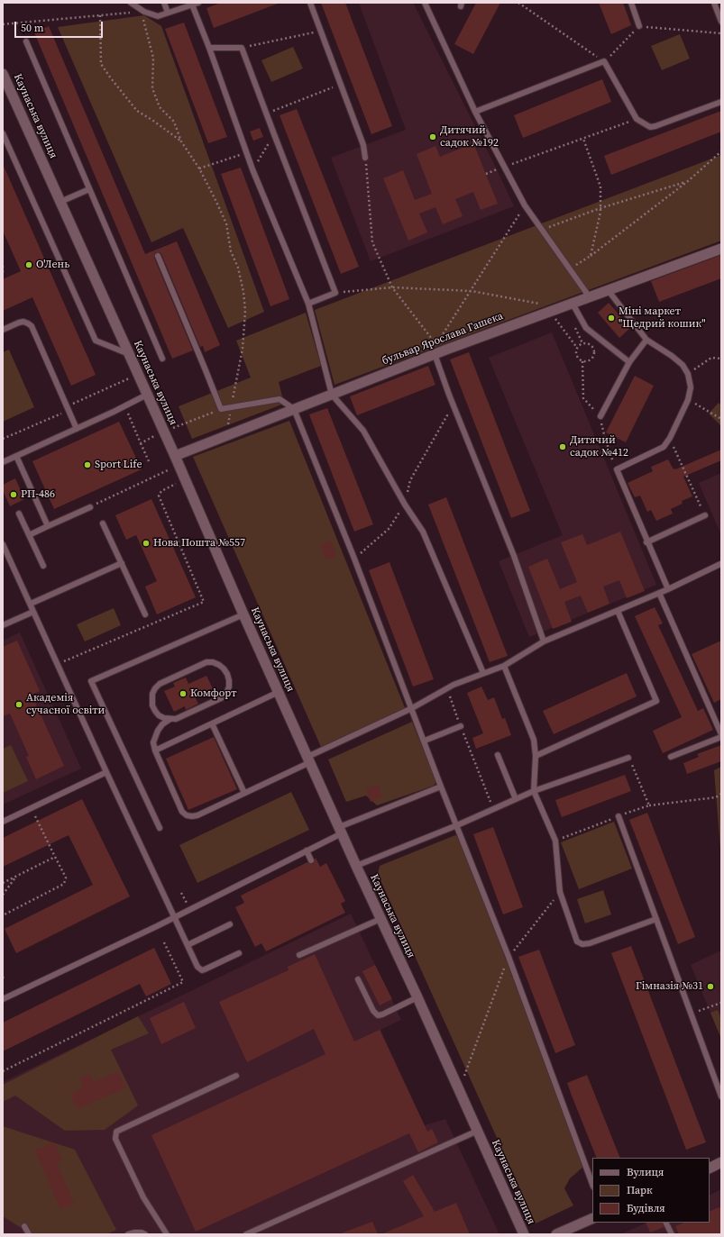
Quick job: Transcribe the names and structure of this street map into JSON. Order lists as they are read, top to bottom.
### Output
{
  "streets": {
    "street": ["Каунаська вулиця", "бульвар Ярослава Гашека"]
  },
  "crossings": [
    ["Каунаська вулиця", "бульвар Ярослава Гашека"]
  ],
  "places": [
    "Дитячий садок №192",
    "О'Лень",
    "Міні маркет \"Щедрий кошик\"",
    "Дитячий садок №412",
    "Sport Life",
    "РП-486",
    "Нова Пошта №557",
    "Комфорт",
    "Академія сучасної освіти",
    "Гімназія №31"
  ],
  "legend": ["Вулиця", "Парк", "Будівля"],
  "scale_bar": "50 m"
}
